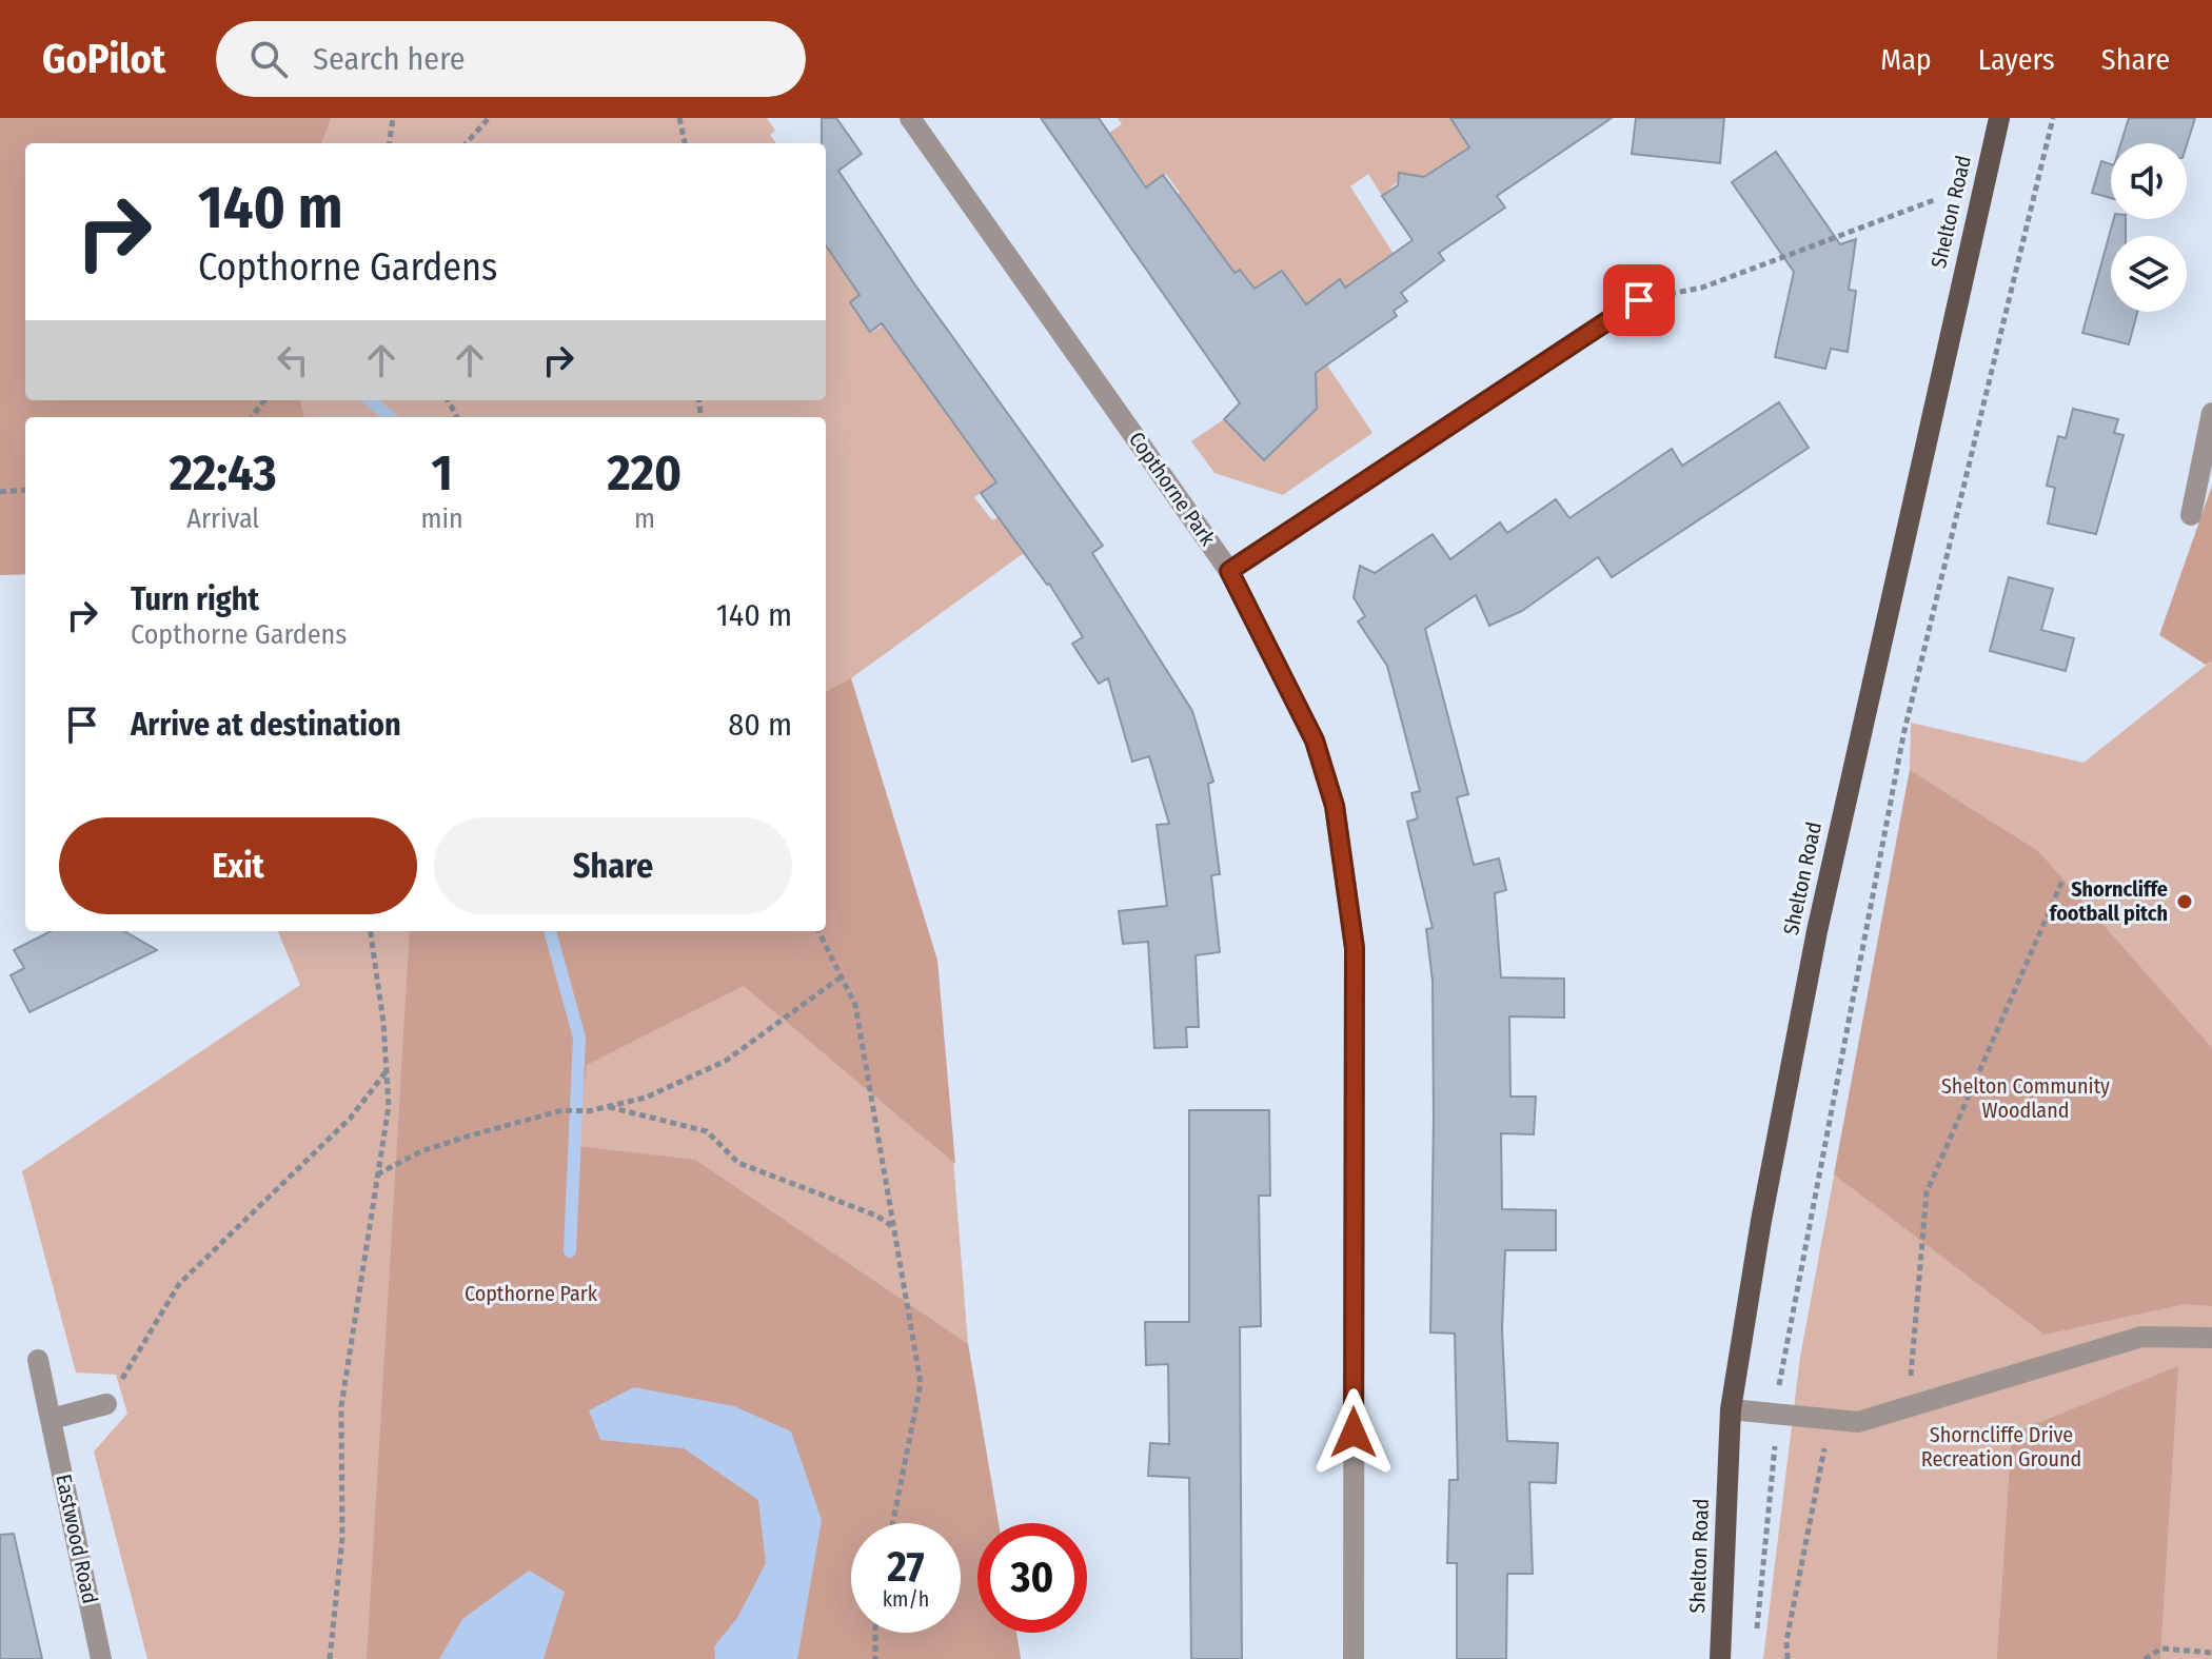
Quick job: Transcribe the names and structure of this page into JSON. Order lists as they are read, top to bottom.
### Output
{
  "streets": {
    "main road": ["Shelton Road"],
    "street": ["Copthorne Park", "Eastwood Road"]
  },
  "parks": ["Shelton Community Woodland", "Copthorne Park", "Shorncliffe Drive Recreation Ground"],
  "places": ["Shorncliffe football pitch"],
  "page": {
    "header": "GoPilot",
    "search": "Search here",
    "nav": ["Map", "Layers", "Share"],
    "turn": ["140 m", "Copthorne Gardens"],
    "eta": [
      "22:43",
      "Arrival",
      "1",
      "min",
      "220",
      "m"
    ],
    "list": [
      {
        "name": "Turn right",
        "note": "Copthorne Gardens",
        "value": "140 m"
      },
      {
        "name": "Arrive at destination",
        "value": "80 m"
      }
    ],
    "buttons": ["Exit", "Share"],
    "speed": "27 km/h",
    "limit": "30"
  }
}
